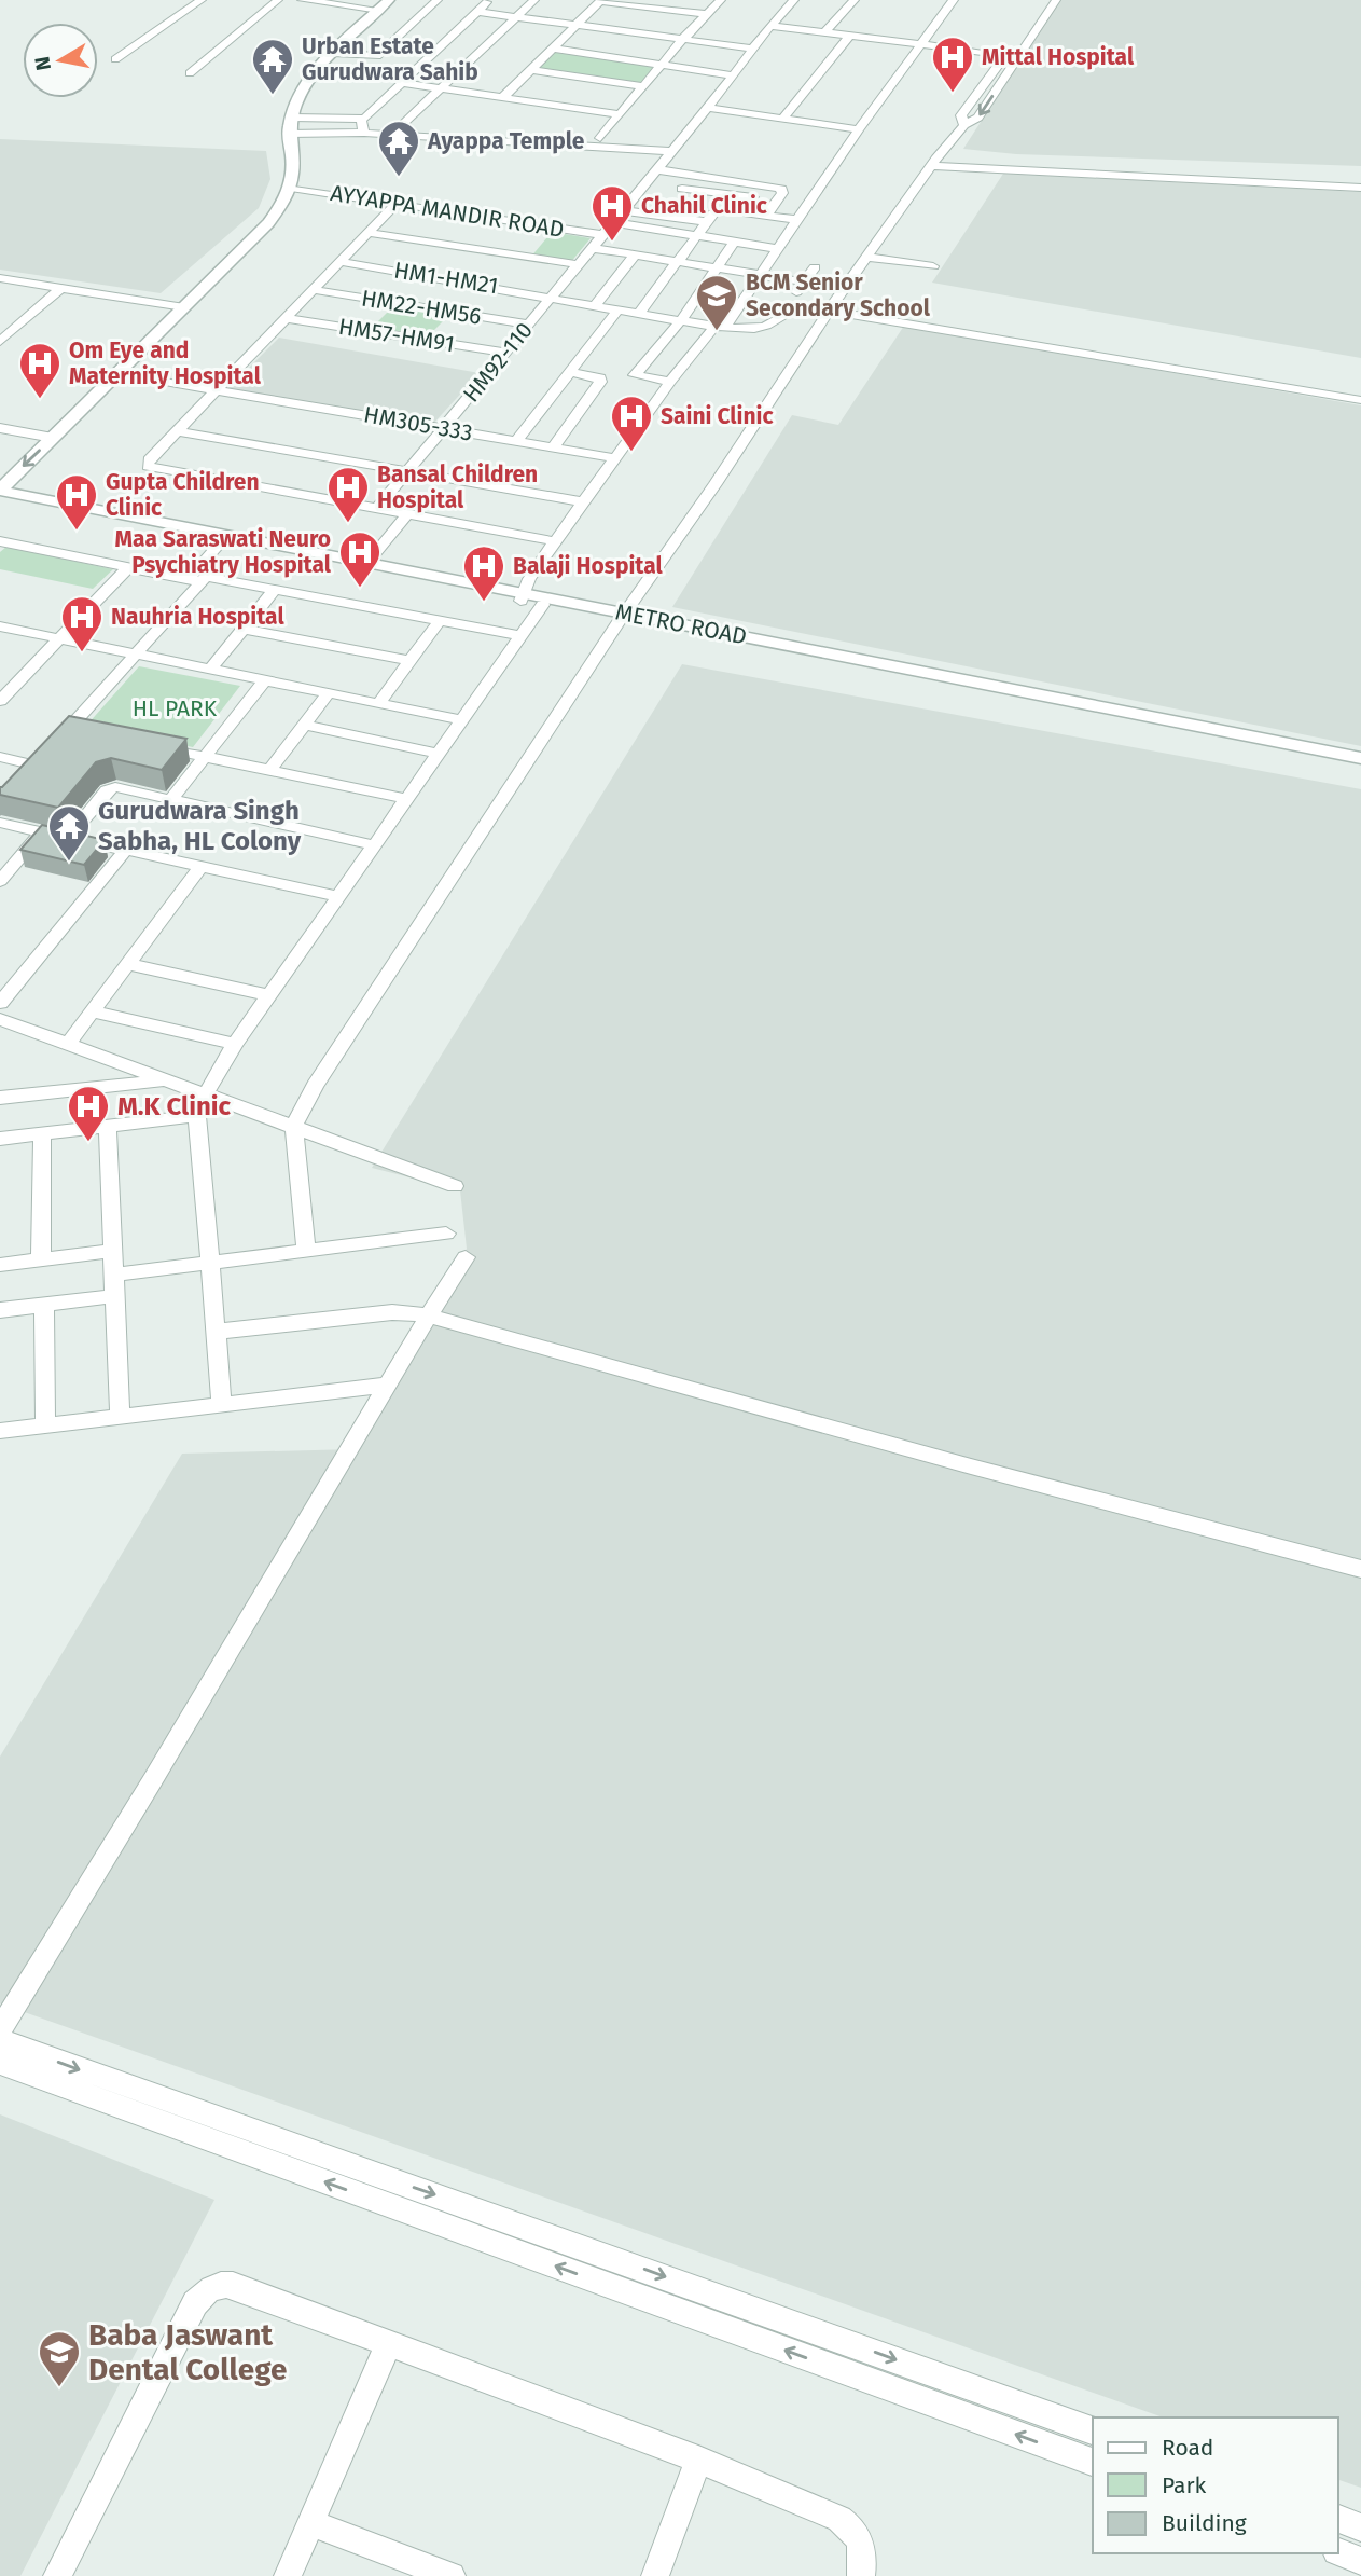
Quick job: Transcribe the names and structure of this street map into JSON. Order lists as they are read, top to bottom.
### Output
{
  "streets": {
    "street": [
      "AYYAPPA MANDIR ROAD",
      "HM1-HM21",
      "HM22-HM56",
      "HM57-HM91",
      "HM92-110",
      "HM305-333",
      "METRO ROAD"
    ]
  },
  "crossings": [
    ["AYYAPPA MANDIR ROAD", "HM92-110"],
    ["HM1-HM21", "HM92-110"],
    ["HM22-HM56", "HM92-110"],
    ["HM57-HM91", "HM92-110"],
    ["HM92-110", "HM305-333"]
  ],
  "parks": ["HL PARK"],
  "places": {
    "hospital": [
      "Mittal Hospital",
      "Chahil Clinic",
      "Om Eye and Maternity Hospital",
      "Saini Clinic",
      "Bansal Children Hospital",
      "Gupta Children Clinic",
      "Maa Saraswati Neuro Psychiatry Hospital",
      "Balaji Hospital",
      "Nauhria Hospital",
      "M.K Clinic"
    ],
    "temple": ["Urban Estate Gurudwara Sahib", "Ayappa Temple", "Gurudwara Singh Sabha, HL Colony"],
    "school or university": ["BCM Senior Secondary School", "Baba Jaswant Dental College"]
  },
  "legend": ["Road", "Park", "Building"],
  "north": "left"
}
